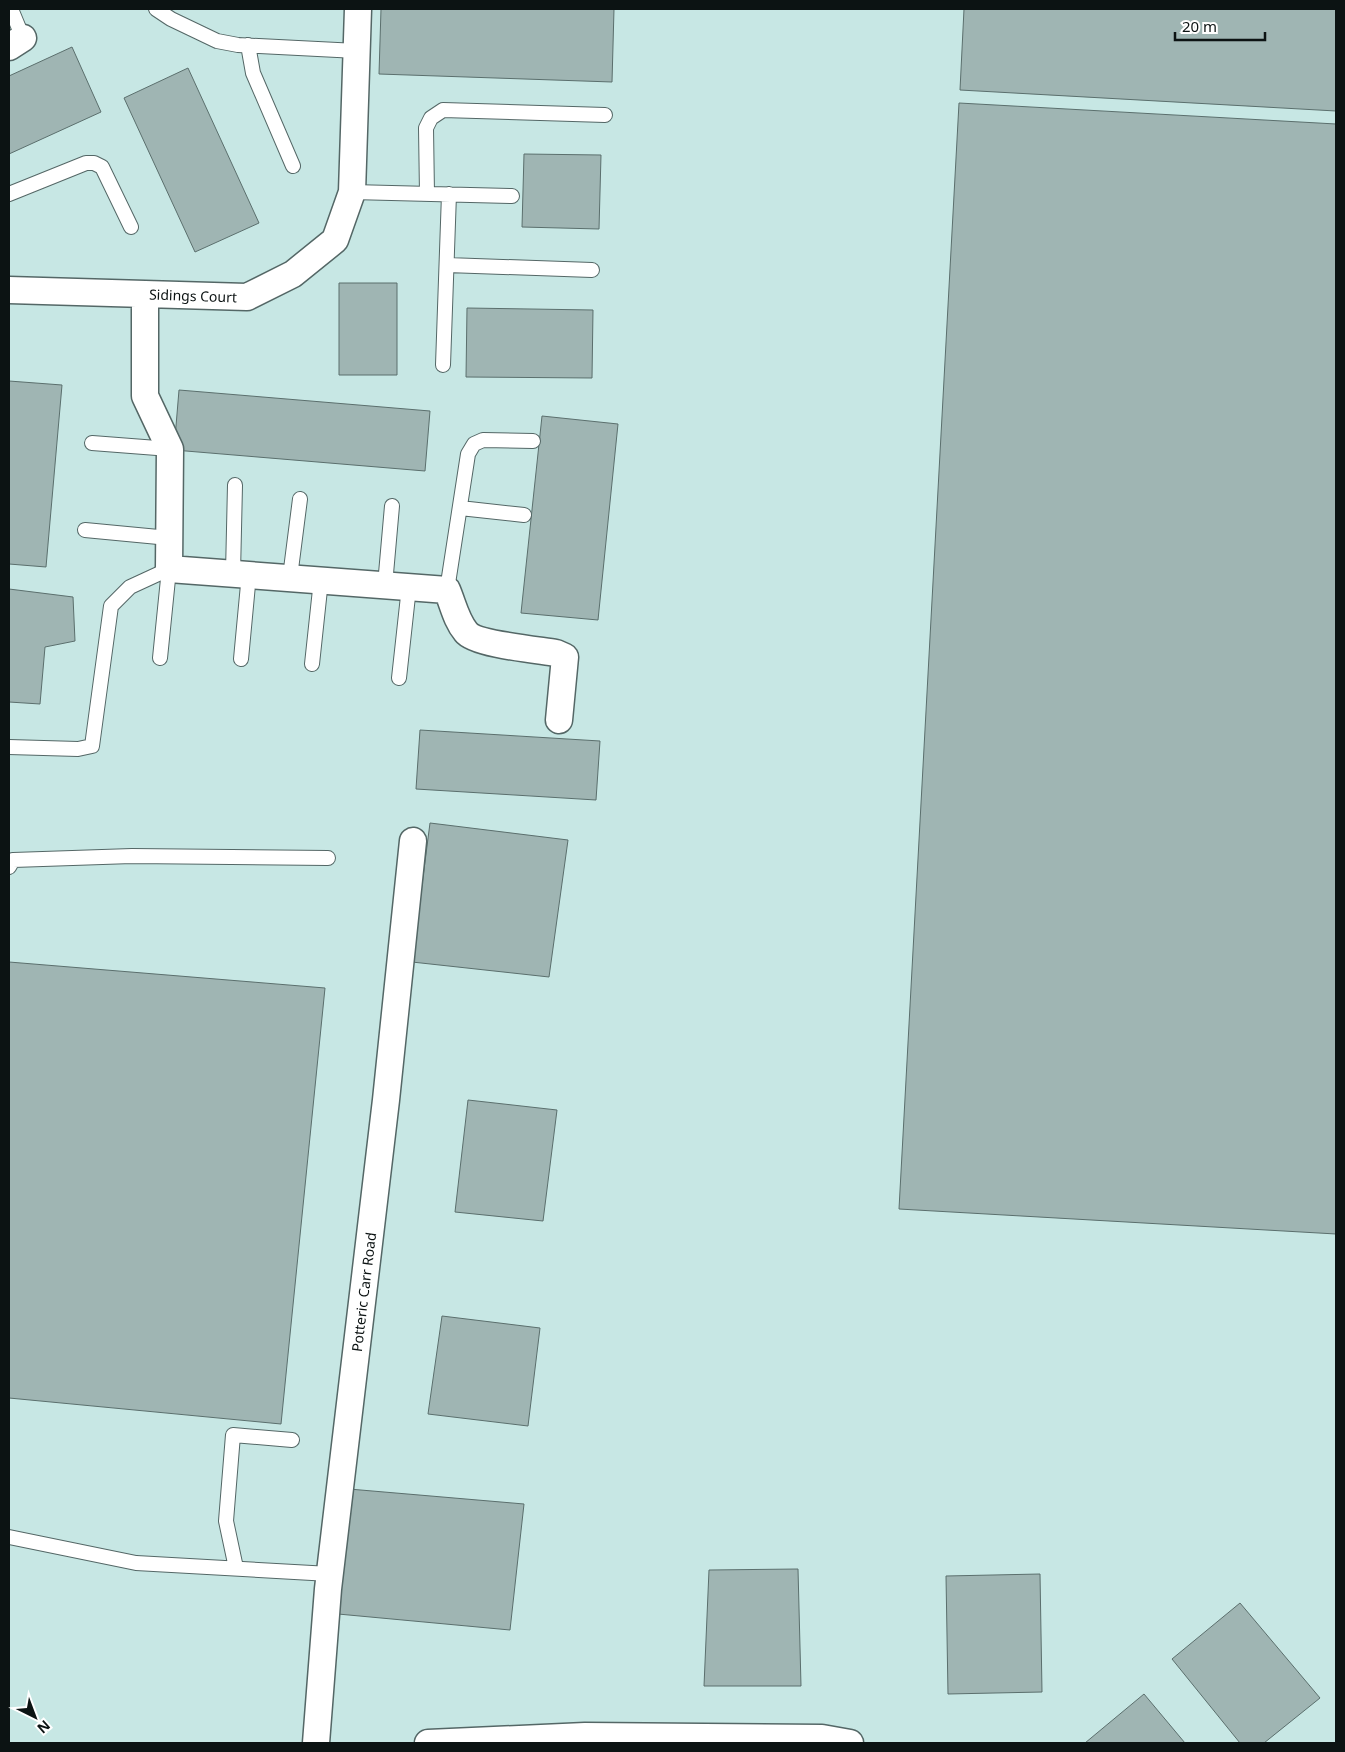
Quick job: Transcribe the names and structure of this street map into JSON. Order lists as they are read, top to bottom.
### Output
{
  "streets": {
    "street": ["Sidings Court", "Potteric Carr Road"]
  },
  "scale_bar": "20 m",
  "north": "bottom right"
}
